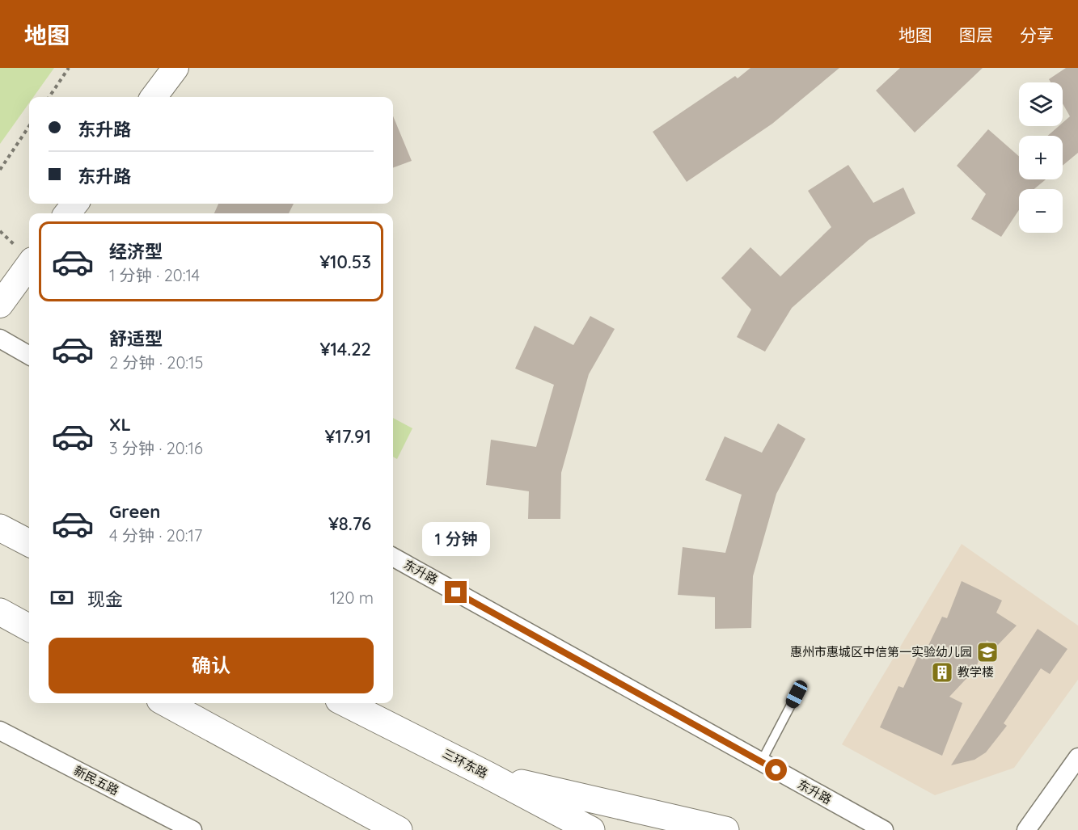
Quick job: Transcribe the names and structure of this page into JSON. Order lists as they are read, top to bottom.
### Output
{
  "streets": {
    "highway": ["三环东路"],
    "street": ["东升路", "新民五路"]
  },
  "places": {
    "school or university": ["惠州市惠城区中信第一实验幼儿园"],
    "building": ["教学楼"]
  },
  "page": {
    "header": "地图",
    "nav": ["地图", "图层", "分享"],
    "map_buttons": ["+", "−"],
    "banner": ["东升路", "东升路"],
    "list": [
      {
        "name": "经济型",
        "note": "1 分钟 · 20:14",
        "value": "¥10.53"
      },
      {
        "name": "舒适型",
        "note": "2 分钟 · 20:15",
        "value": "¥14.22"
      },
      {
        "name": "XL",
        "note": "3 分钟 · 20:16",
        "value": "¥17.91"
      },
      {
        "name": "Green",
        "note": "4 分钟 · 20:17",
        "value": "¥8.76"
      }
    ],
    "bubble": "1 分钟",
    "pay": ["现金", "120 m"],
    "buttons": "确认"
  }
}
